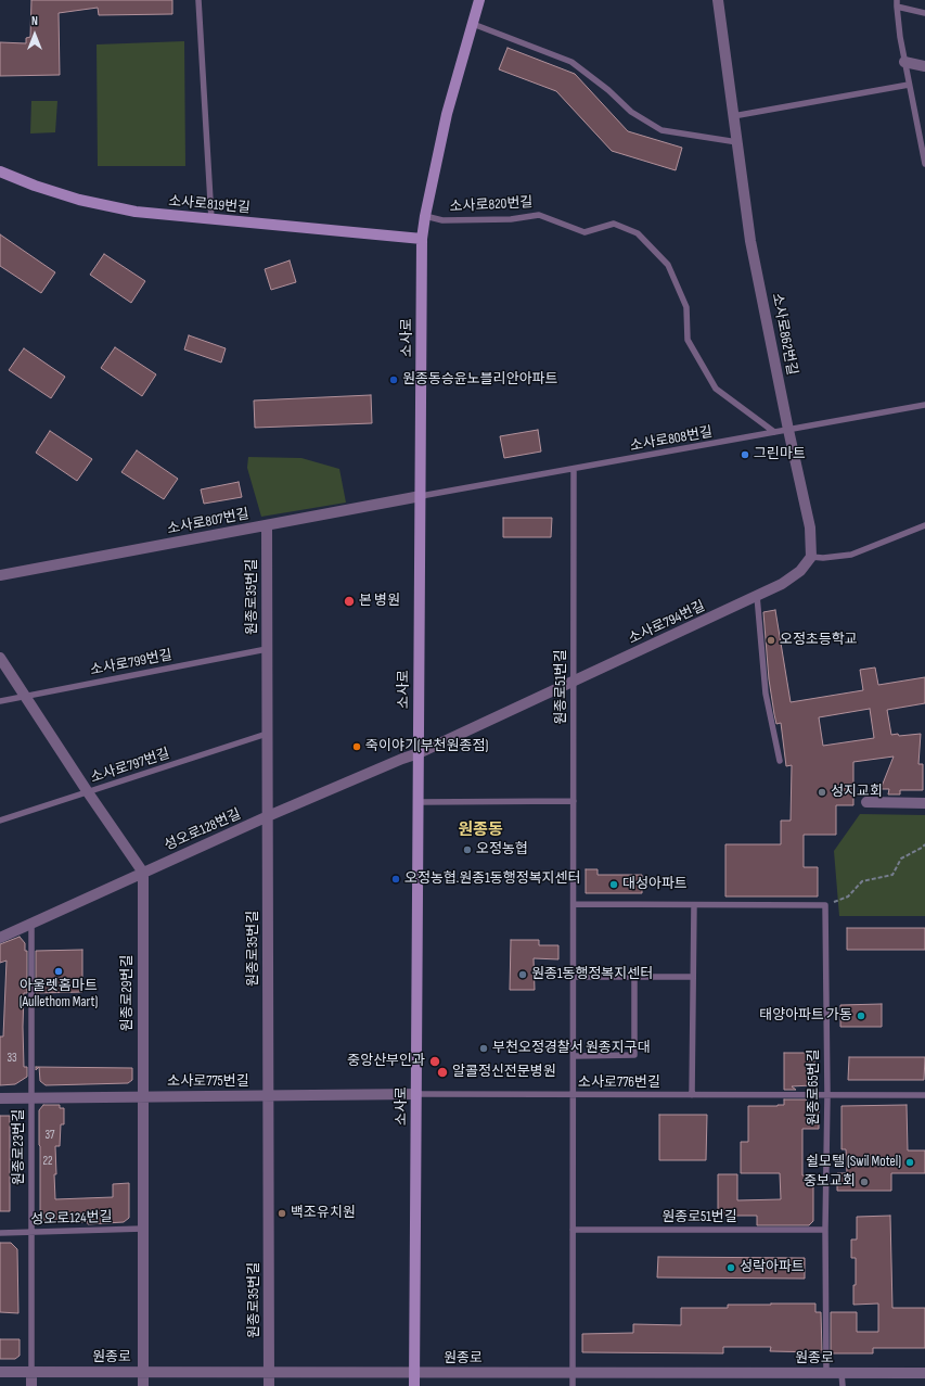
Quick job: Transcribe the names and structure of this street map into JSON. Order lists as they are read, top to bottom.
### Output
{
  "streets": {
    "street": [
      "소사로819번길",
      "소사로862번길",
      "소사로",
      "소사로807번길",
      "원종로35번길",
      "소사로794번길",
      "성오로128번길",
      "원종로29번길",
      "소사로775번길",
      "원종로"
    ],
    "lane": [
      "소사로820번길",
      "소사로808번길",
      "소사로799번길",
      "원종로51번길",
      "소사로797번길",
      "소사로776번길",
      "원종로65번길",
      "원종로23번길",
      "성오로124번길"
    ]
  },
  "crossings": [
    ["소사로819번길", "소사로"],
    ["소사로820번길", "소사로"],
    ["소사로820번길", "소사로808번길"],
    ["소사로862번길", "소사로808번길"],
    ["소사로862번길", "소사로794번길"],
    ["소사로", "소사로808번길"],
    ["소사로", "소사로807번길"],
    ["소사로", "소사로794번길"],
    ["소사로", "성오로128번길"],
    ["소사로", "소사로775번길"],
    ["소사로", "소사로776번길"],
    ["소사로", "원종로"],
    ["소사로808번길", "소사로807번길"],
    ["소사로808번길", "원종로51번길"],
    ["소사로807번길", "원종로35번길"],
    ["원종로35번길", "소사로799번길"],
    ["원종로35번길", "소사로797번길"],
    ["원종로35번길", "성오로128번길"],
    ["원종로35번길", "소사로775번길"],
    ["원종로35번길", "원종로"],
    ["소사로794번길", "원종로51번길"],
    ["소사로794번길", "성오로128번길"],
    ["원종로51번길", "소사로776번길"],
    ["원종로51번길", "원종로65번길"],
    ["원종로51번길", "원종로"],
    ["성오로128번길", "원종로29번길"],
    ["성오로128번길", "원종로23번길"],
    ["원종로29번길", "소사로775번길"],
    ["원종로29번길", "성오로124번길"],
    ["원종로29번길", "원종로"],
    ["소사로775번길", "소사로776번길"],
    ["소사로775번길", "원종로23번길"],
    ["소사로776번길", "원종로65번길"],
    ["원종로65번길", "원종로"],
    ["원종로23번길", "성오로124번길"],
    ["원종로23번길", "원종로"]
  ],
  "districts": ["원종동"],
  "places": [
    "원종동승윤노블리안아파트",
    "그린마트",
    "본 병원",
    "오정초등학교",
    "죽이야기(부천원종점)",
    "성지교회",
    "오정농협",
    "오정농협.원종1동행정복지센터",
    "대성아파트",
    "아울렛홈마트 (Aullethom Mart)",
    "원종1동행정복지센터",
    "태양아파트 가동",
    "부천오정경찰서 원종지구대",
    "중앙산부인과",
    "알콜정신전문병원",
    "쉴모텔 (Swil Motel)",
    "중보교회",
    "백조유치원",
    "성락아파트"
  ],
  "house_numbers": ["33", "37", "22"],
  "north": "top"
}
